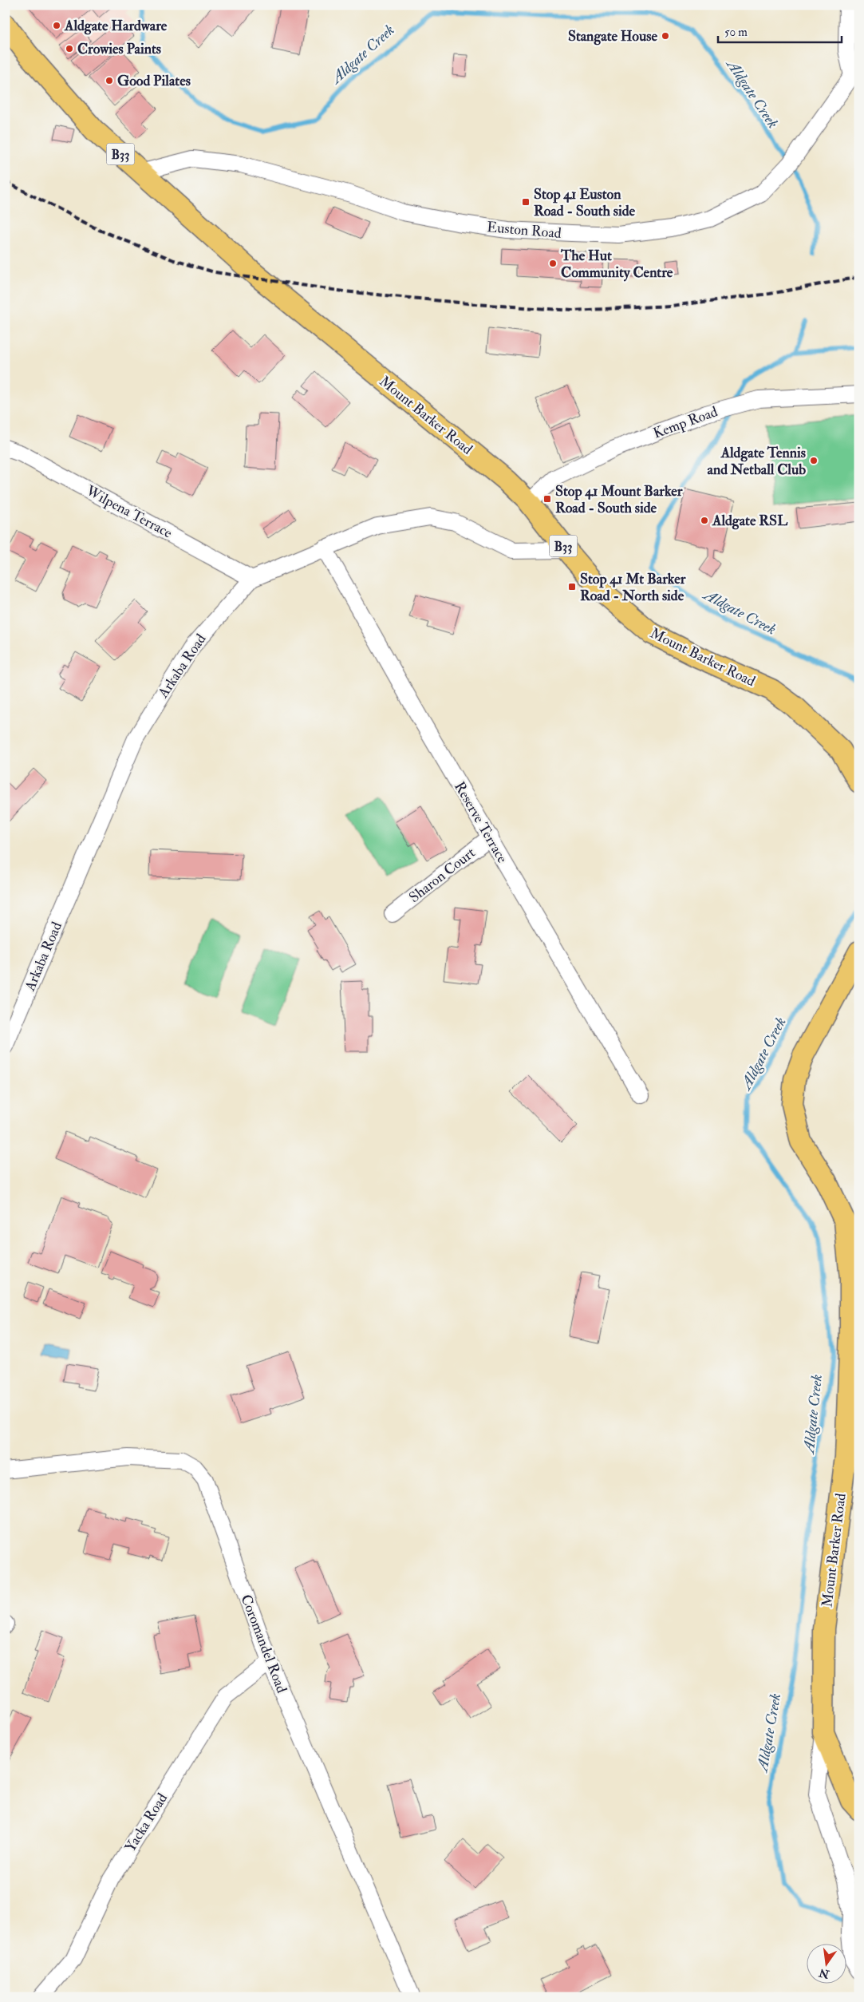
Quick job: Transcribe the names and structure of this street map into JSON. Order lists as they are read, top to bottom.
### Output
{
  "streets": {
    "main road": ["B33", "Mount Barker Road"],
    "street": [
      "Euston Road",
      "Kemp Road",
      "Wilpena Terrace",
      "Arkaba Road",
      "Reserve Terrace",
      "Sharon Court",
      "Coromandel Road",
      "Yacka Road"
    ]
  },
  "crossings": [
    ["Euston Road", "Mount Barker Road"],
    ["Mount Barker Road", "Kemp Road"],
    ["Mount Barker Road", "Arkaba Road"],
    ["Wilpena Terrace", "Arkaba Road"],
    ["Arkaba Road", "Reserve Terrace"],
    ["Reserve Terrace", "Sharon Court"],
    ["Coromandel Road", "Yacka Road"]
  ],
  "water": ["Aldgate Creek"],
  "places": {
    "other": [
      "Aldgate Hardware",
      "Stangate House",
      "Crowies Paints",
      "Good Pilates",
      "The Hut Community Centre",
      "Aldgate Tennis and Netball Club",
      "Aldgate RSL"
    ],
    "transit": ["Stop 41 Euston Road - South side", "Stop 41 Mount Barker Road - South side", "Stop 41 Mt Barker Road - North side"]
  },
  "scale_bar": "50 m",
  "north": "bottom"
}
